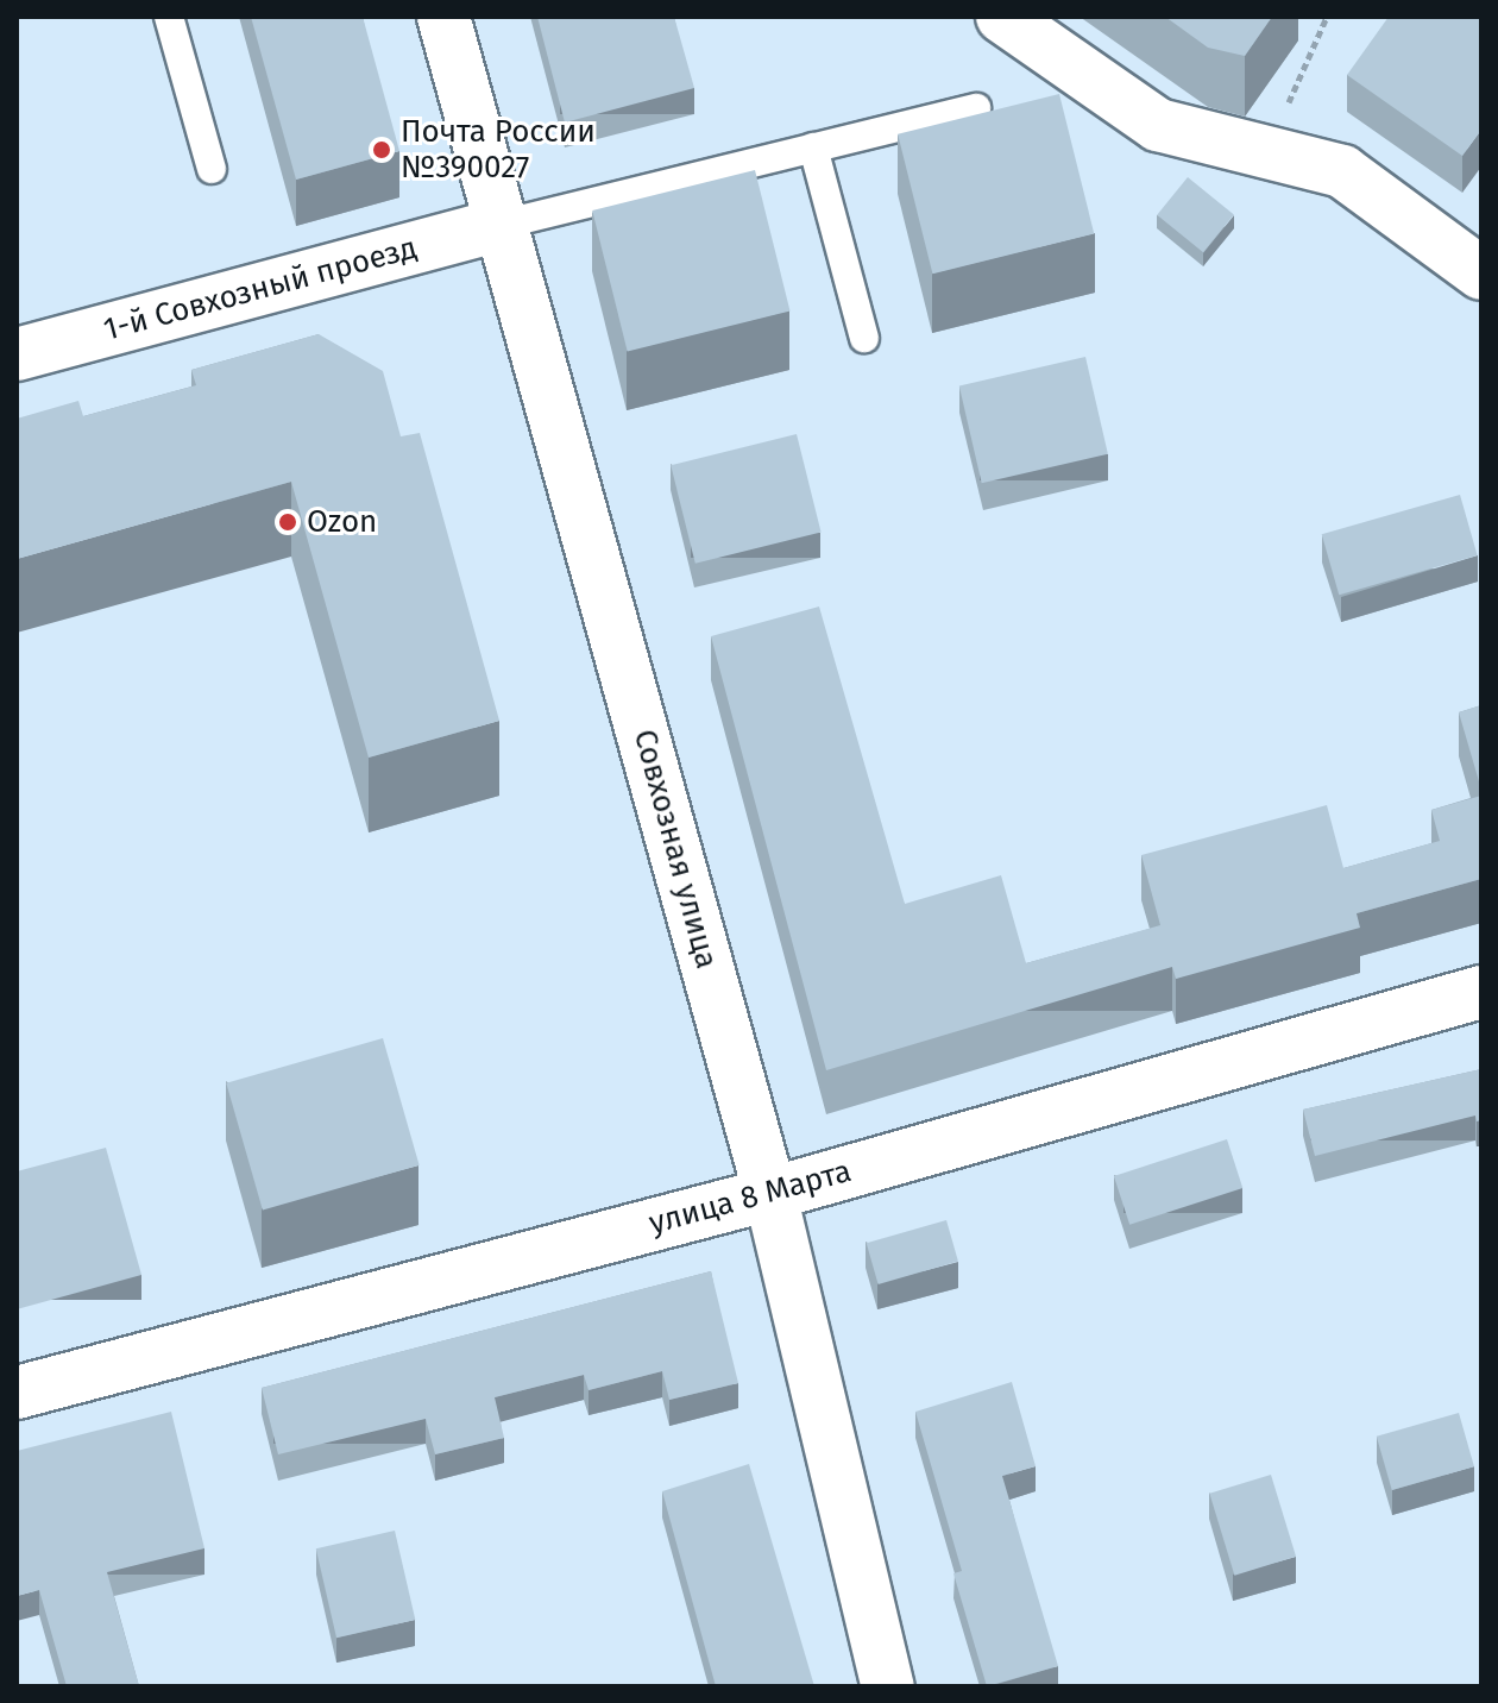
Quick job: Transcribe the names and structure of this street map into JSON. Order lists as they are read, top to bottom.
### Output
{
  "streets": {
    "street": ["1-й Совхозный проезд", "Совхозная улица", "улица 8 Марта"]
  },
  "crossings": [
    ["1-й Совхозный проезд", "Совхозная улица"],
    ["Совхозная улица", "улица 8 Марта"]
  ],
  "places": ["Почта России №390027", "Ozon"]
}
